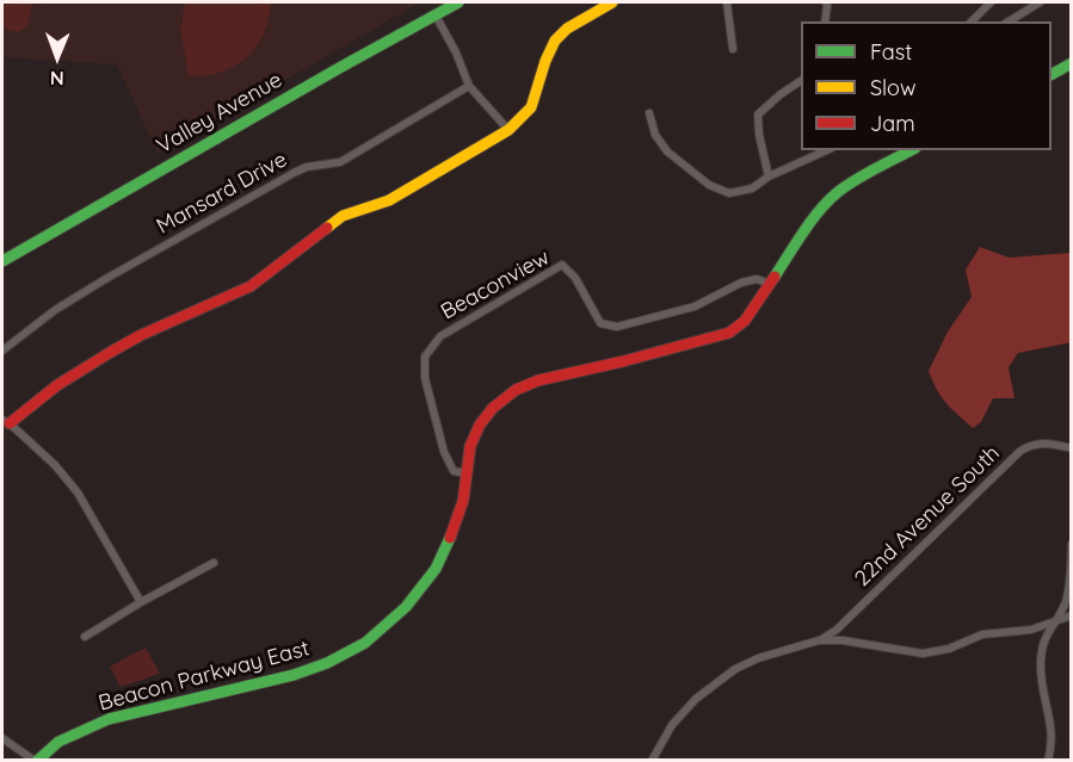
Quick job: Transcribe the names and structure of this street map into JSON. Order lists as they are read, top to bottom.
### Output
{
  "streets": {
    "street": [
      "Valley Avenue",
      "Mansard Drive",
      "Beaconview",
      "22nd Avenue South",
      "Beacon Parkway East"
    ]
  },
  "crossings": [
    ["Beaconview", "Beacon Parkway East"]
  ],
  "legend": ["Fast", "Slow", "Jam"],
  "north": "bottom"
}
